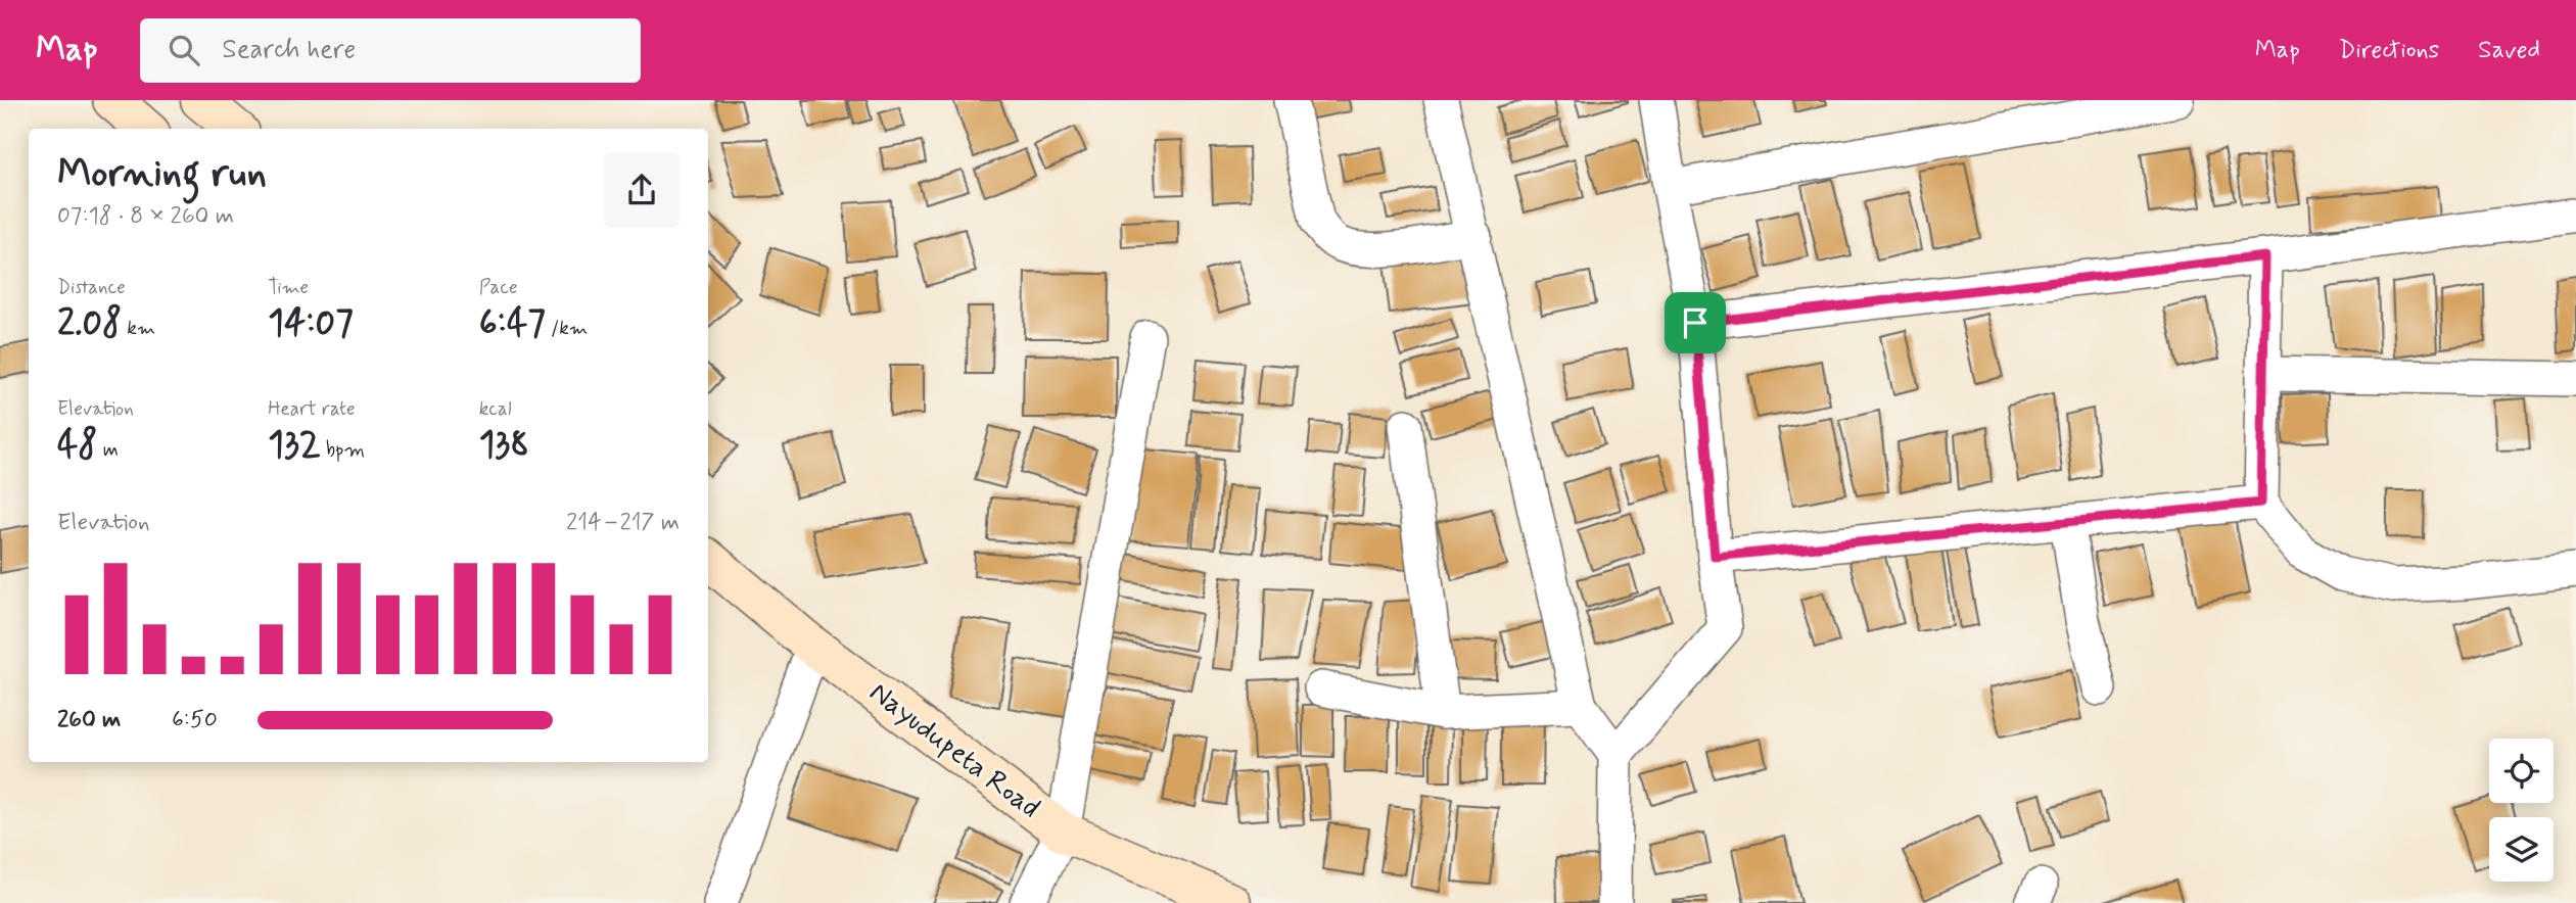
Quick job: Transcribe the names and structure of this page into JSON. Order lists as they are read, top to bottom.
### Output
{
  "streets": {
    "street": ["Nayudupeta Road"]
  },
  "page": {
    "header": "Map",
    "search": "Search here",
    "nav": ["Map", "Directions", "Saved"],
    "heading": ["Morning run", "07:18 · 8 × 260 m"],
    "stats": [
      ["Distance", "2.08 km"],
      ["Time", "14:07"],
      ["Pace", "6:47 /km"],
      ["Elevation", "48 m"],
      ["Heart rate", "132 bpm"],
      ["kcal", "138"]
    ],
    "chart": ["Elevation", "214–217 m"],
    "list": [
      {
        "name": "260 m",
        "note": "6:50"
      }
    ]
  }
}
